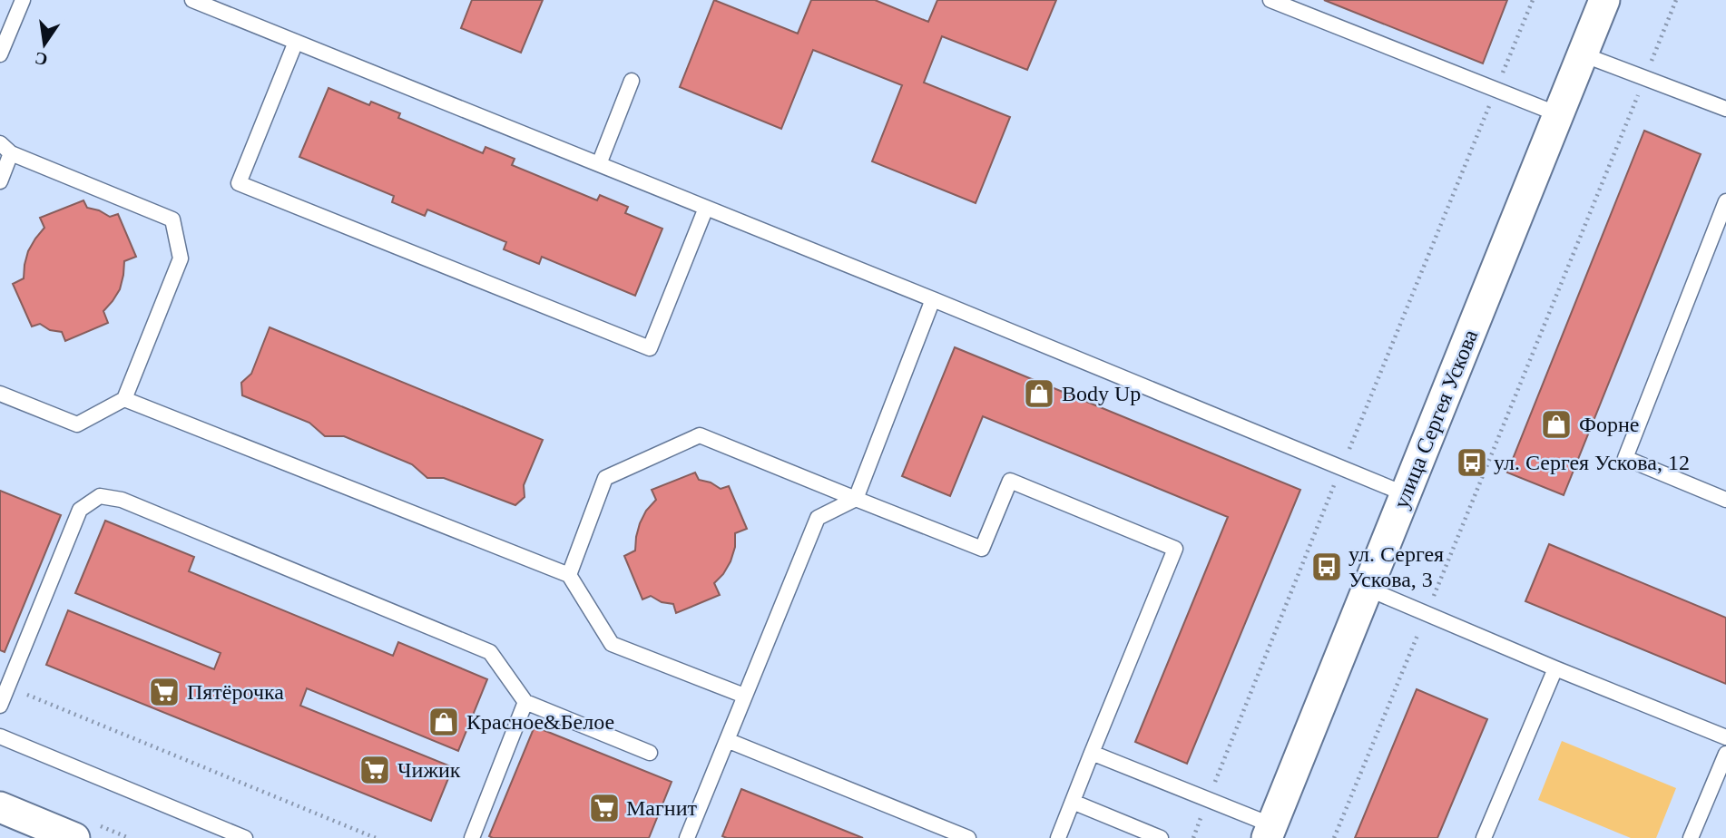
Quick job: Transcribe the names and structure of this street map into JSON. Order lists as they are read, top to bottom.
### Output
{
  "streets": {
    "street": ["улица Сергея Ускова"]
  },
  "places": {
    "shop": ["Body Up", "Форне", "Красное&Белое"],
    "bus stop": ["ул. Сергея Ускова, 12", "ул. Сергея Ускова, 3"],
    "supermarket": ["Пятёрочка", "Чижик", "Магнит"]
  },
  "north": "bottom"
}
